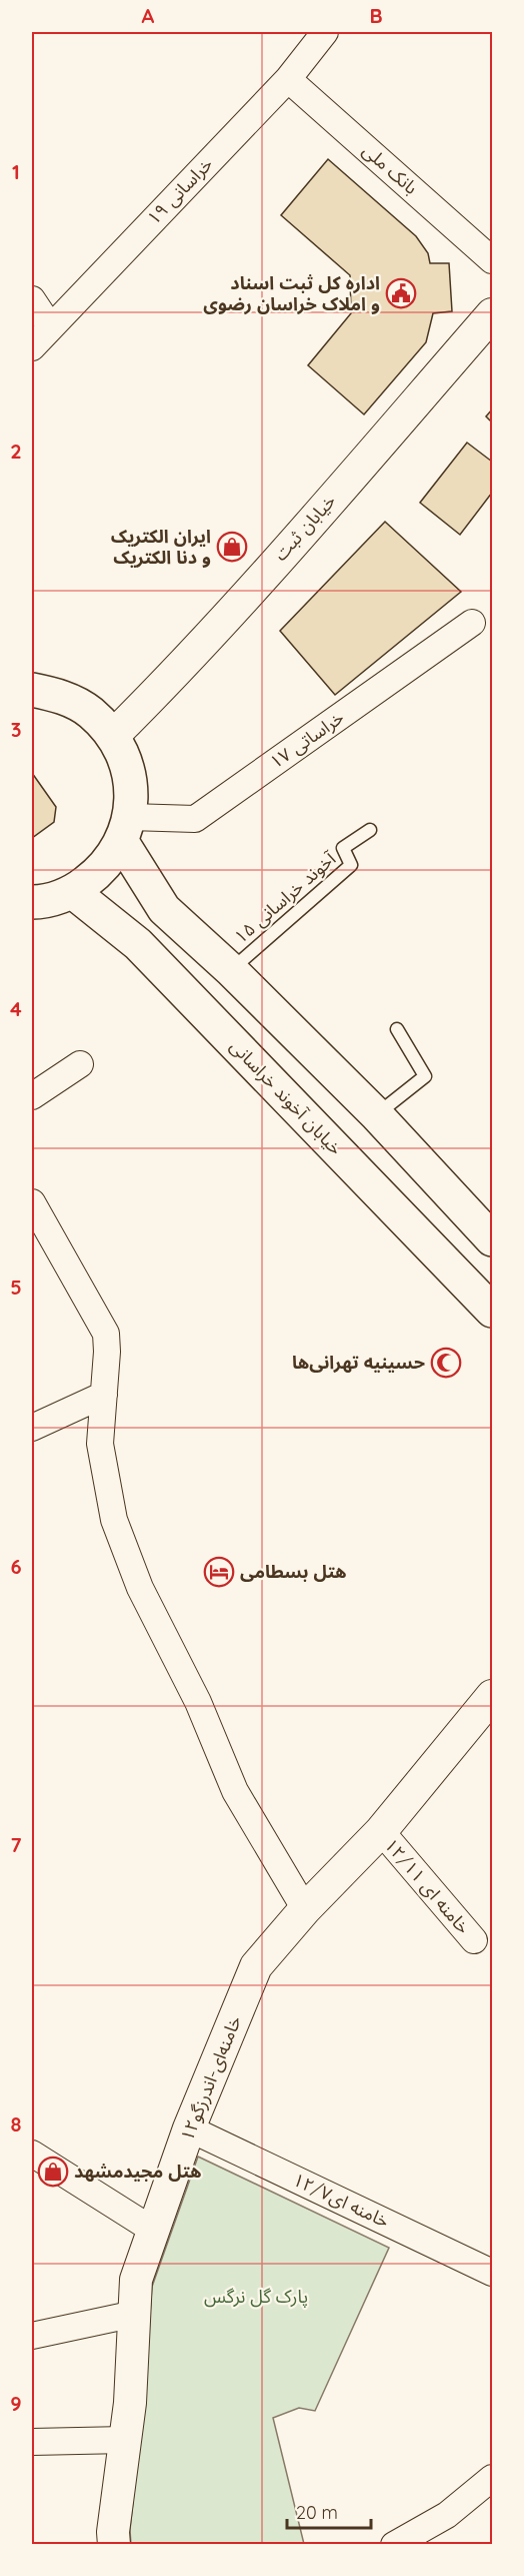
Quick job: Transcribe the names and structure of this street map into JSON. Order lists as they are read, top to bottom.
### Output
{
  "streets": {
    "main road": ["خیابان آخوند خراسانی"],
    "street": [
      "بانک ملی",
      "خراسانی ۱۹",
      "خیابان ثبت",
      "خراساتی ۱۷",
      "خامنه ای ۱۲/۱۱",
      "خامنه‌ای-اندرزگو۱۲",
      "خامنه ای۱۲/۷"
    ],
    "lane": ["آخوند خراسانی ۱۵"]
  },
  "crossings": [
    ["بانک ملی", "خراسانی ۱۹"],
    ["خامنه ای ۱۲/۱۱", "خامنه‌ای-اندرزگو۱۲"],
    ["خامنه‌ای-اندرزگو۱۲", "خامنه ای۱۲/۷"]
  ],
  "parks": ["پارک گل نرگس"],
  "places": {
    "public building": ["اداره کل ثبت اسناد و املاک خراسان رضوی"],
    "shop": ["ایران الکتریک و دنا الکتریک", "هتل مجيدمشهد"],
    "mosque": ["حسینیه تهرانی‌ها"],
    "hotel": ["هتل بسطامی"]
  },
  "scale_bar": "20 m",
  "grid": {
    "columns": ["A", "B"],
    "rows": [
      "1",
      "2",
      "3",
      "4",
      "5",
      "6",
      "7",
      "8",
      "9"
    ]
  }
}
